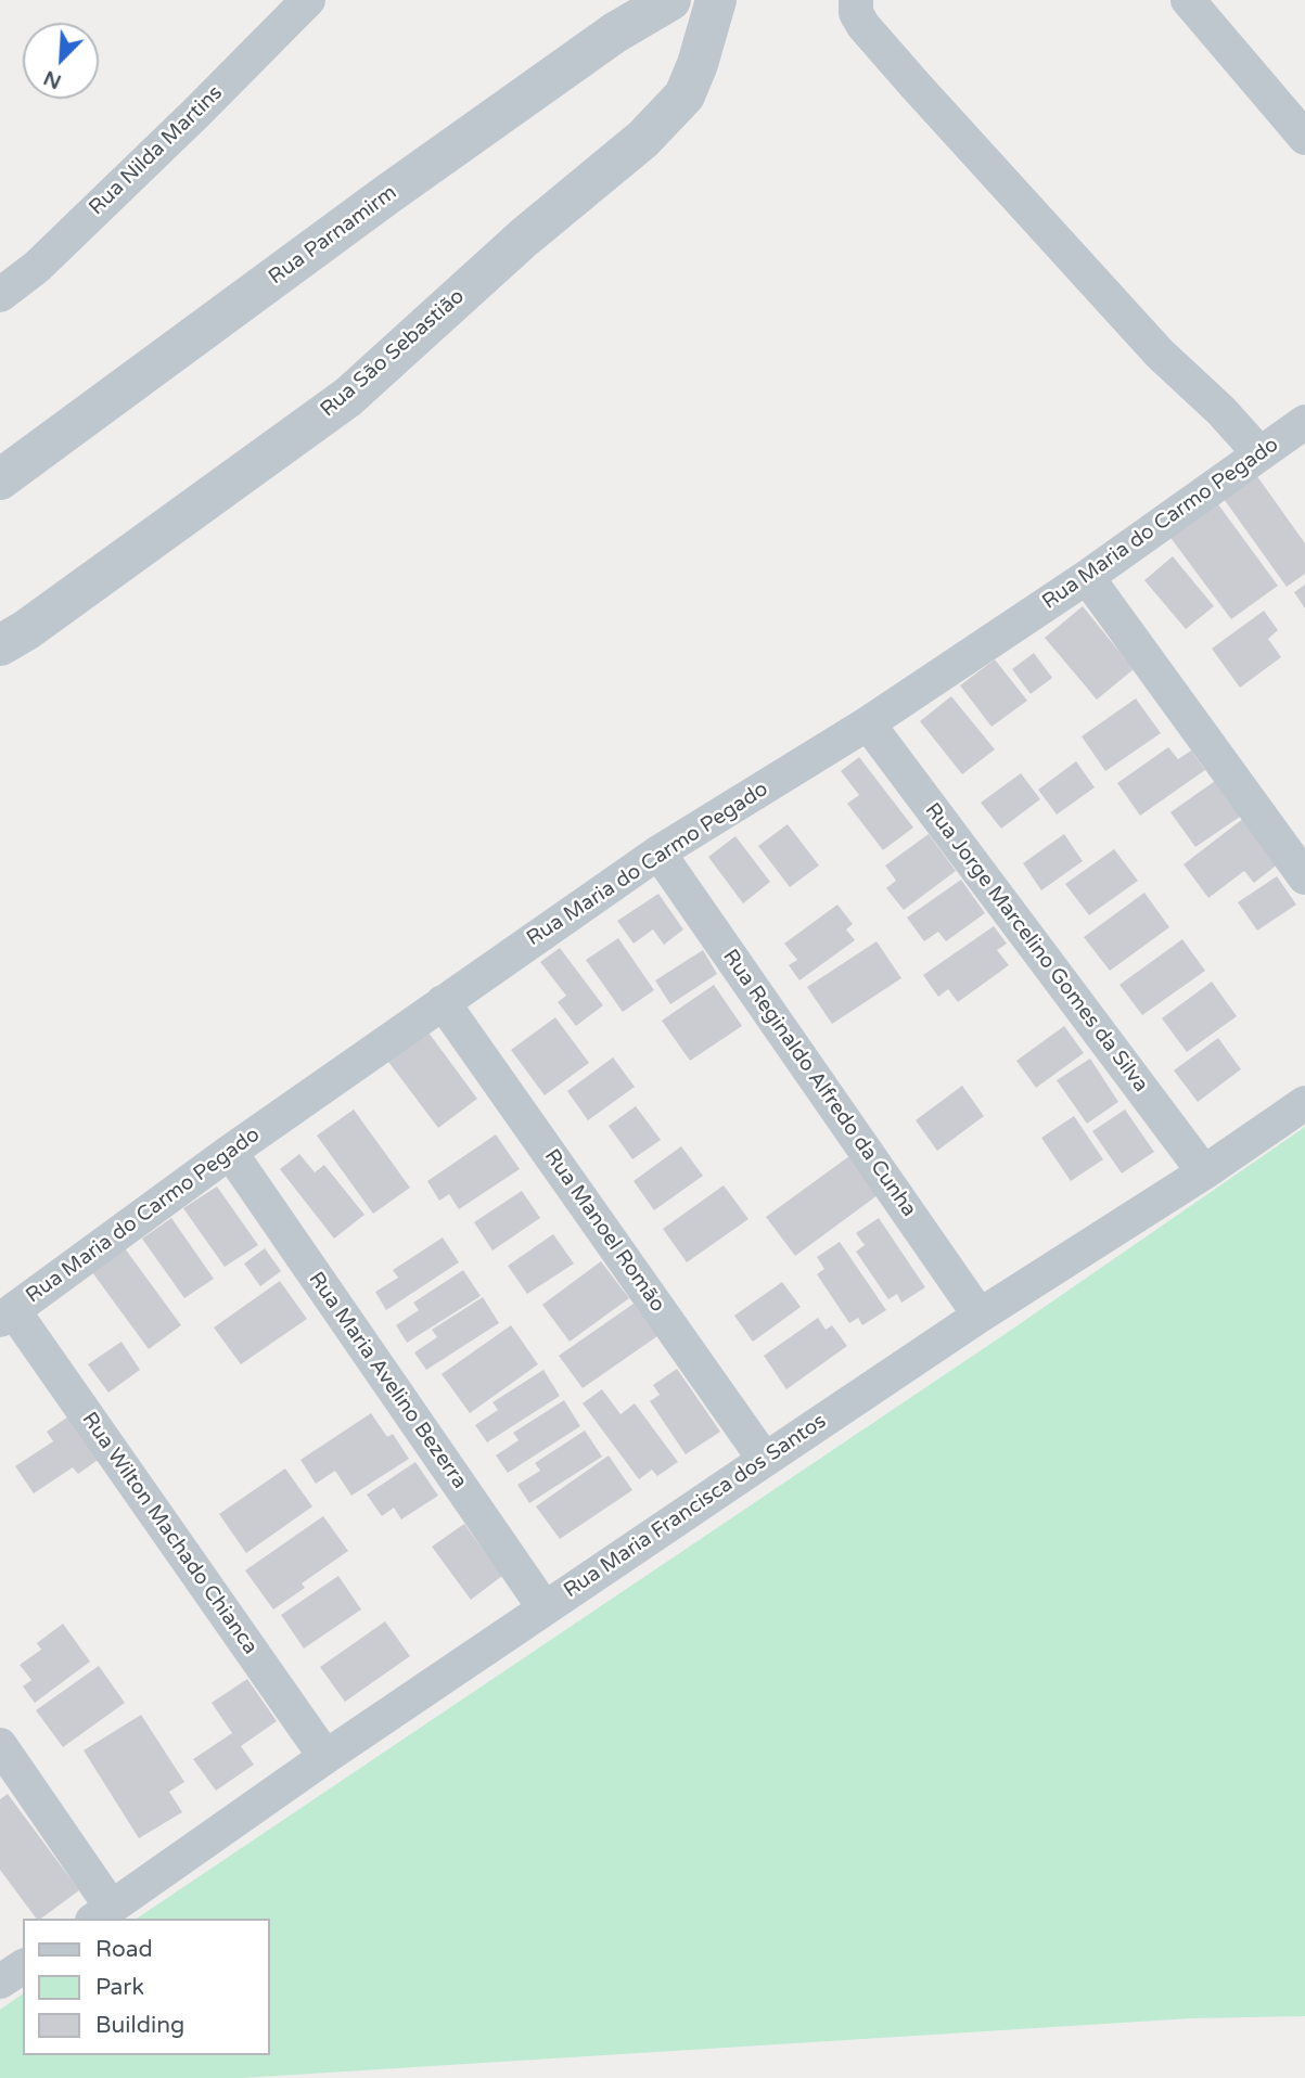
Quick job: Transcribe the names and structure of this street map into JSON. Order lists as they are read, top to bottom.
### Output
{
  "streets": {
    "street": [
      "Rua Nilda Martins",
      "Rua Parnamirm",
      "Rua São Sebastião",
      "Rua Maria do Carmo Pegado",
      "Rua Jorge Marcelino Gomes da Silva",
      "Rua Reginaldo Alfredo da Cunha",
      "Rua Manoel Romão",
      "Rua Maria Avelino Bezerra",
      "Rua Maria Francisca dos Santos",
      "Rua Wilton Machado Chianca"
    ]
  },
  "crossings": [
    ["Rua Maria do Carmo Pegado", "Rua Jorge Marcelino Gomes da Silva"],
    ["Rua Maria do Carmo Pegado", "Rua Reginaldo Alfredo da Cunha"],
    ["Rua Maria do Carmo Pegado", "Rua Manoel Romão"],
    ["Rua Maria do Carmo Pegado", "Rua Maria Avelino Bezerra"],
    ["Rua Maria do Carmo Pegado", "Rua Wilton Machado Chianca"],
    ["Rua Jorge Marcelino Gomes da Silva", "Rua Maria Francisca dos Santos"],
    ["Rua Reginaldo Alfredo da Cunha", "Rua Maria Francisca dos Santos"],
    ["Rua Manoel Romão", "Rua Maria Francisca dos Santos"],
    ["Rua Maria Avelino Bezerra", "Rua Maria Francisca dos Santos"],
    ["Rua Maria Francisca dos Santos", "Rua Wilton Machado Chianca"]
  ],
  "legend": ["Road", "Park", "Building"],
  "north": "bottom left"
}
